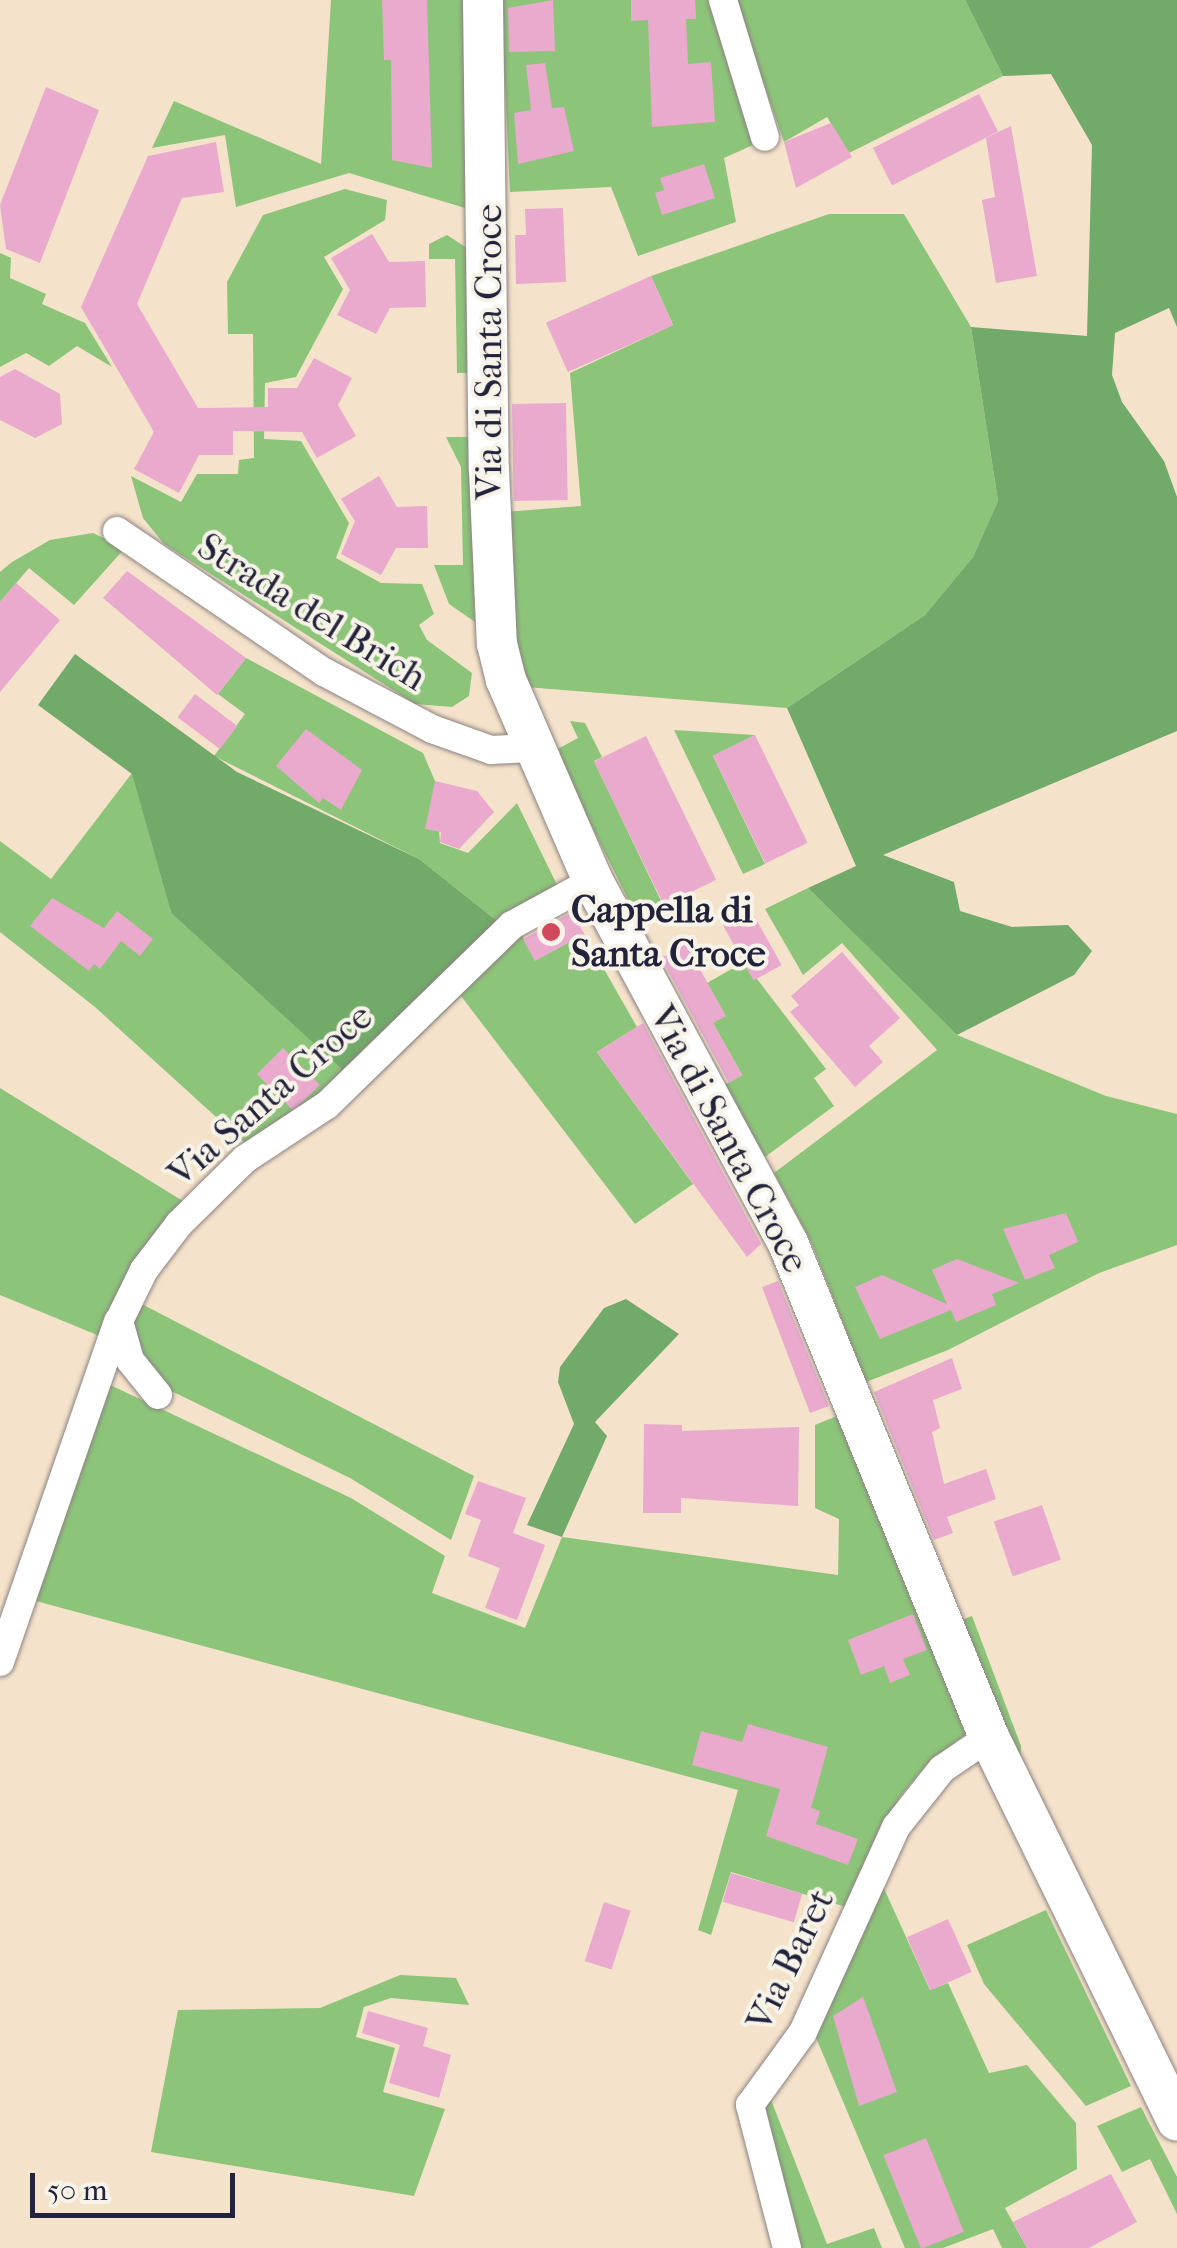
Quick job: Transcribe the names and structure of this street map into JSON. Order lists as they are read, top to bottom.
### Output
{
  "streets": {
    "main road": ["Via di Santa Croce"],
    "street": ["Strada del Brich", "Via Santa Croce", "Via Baret"]
  },
  "crossings": [
    ["Via di Santa Croce", "Strada del Brich"],
    ["Via di Santa Croce", "Via Santa Croce"],
    ["Via di Santa Croce", "Via Baret"]
  ],
  "places": ["Cappella di Santa Croce"],
  "scale_bar": "50 m"
}
